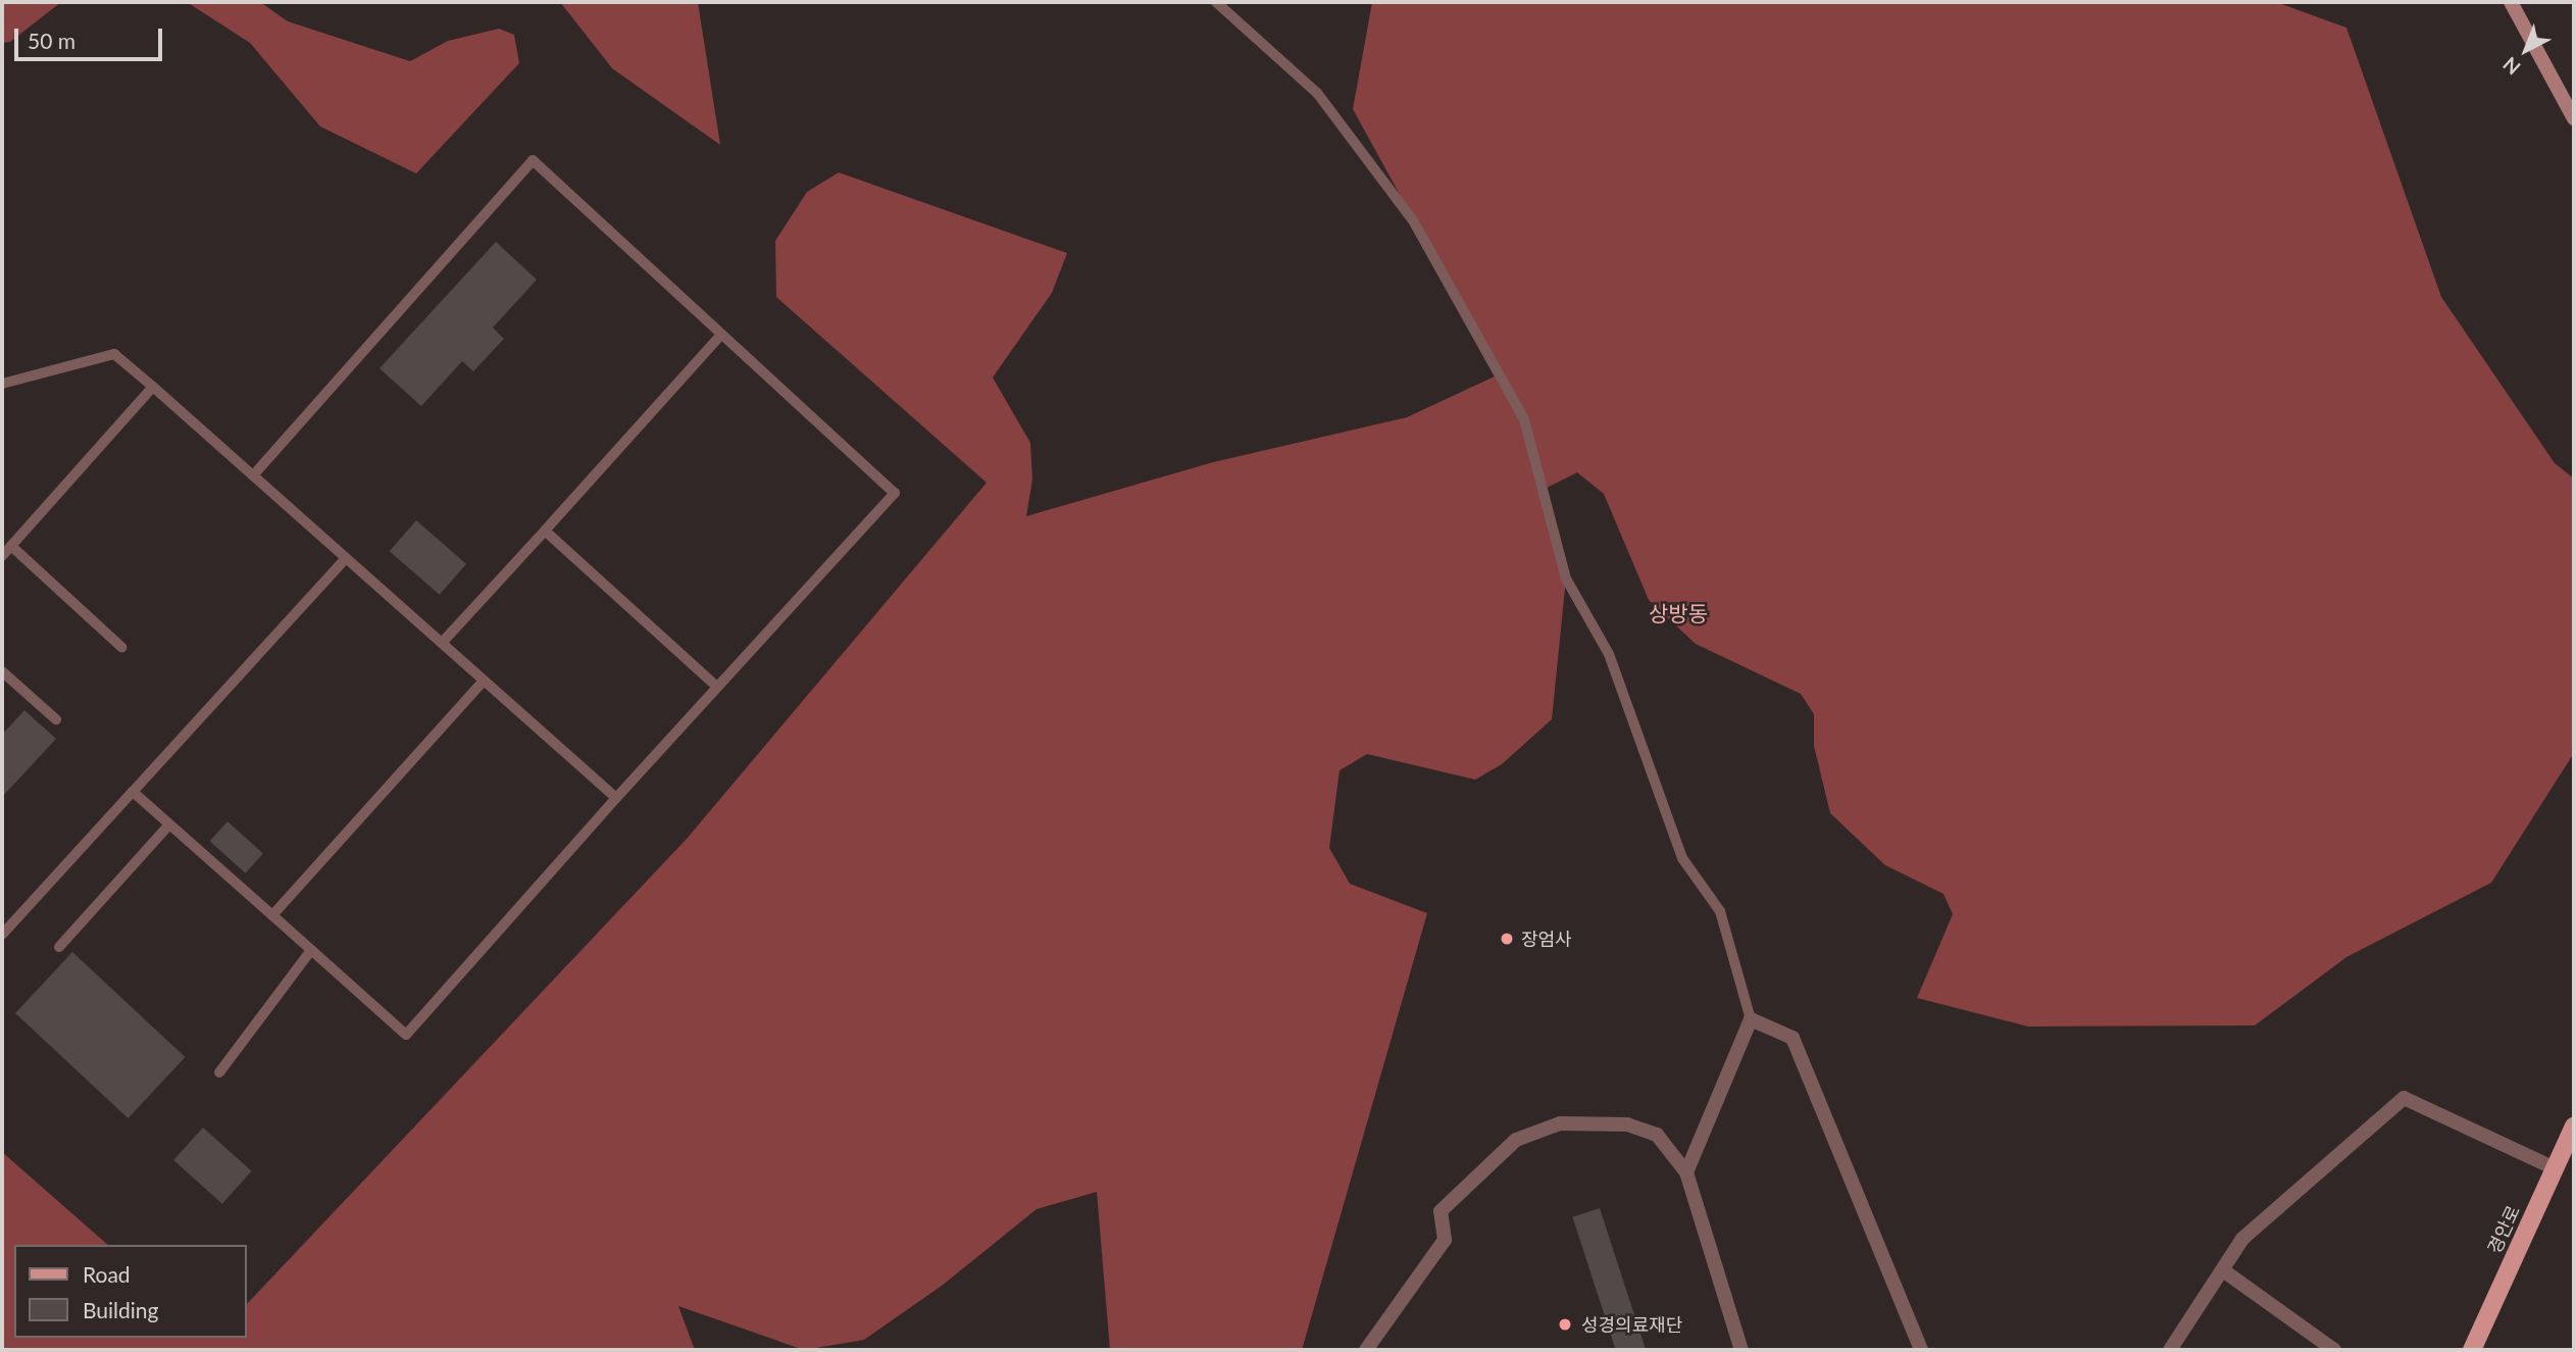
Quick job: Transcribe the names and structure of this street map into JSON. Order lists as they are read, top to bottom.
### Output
{
  "streets": {
    "main road": ["경안로"]
  },
  "districts": ["상방동"],
  "places": ["장엄사", "성경의료재단"],
  "legend": ["Road", "Building"],
  "scale_bar": "50 m",
  "north": "bottom left"
}
